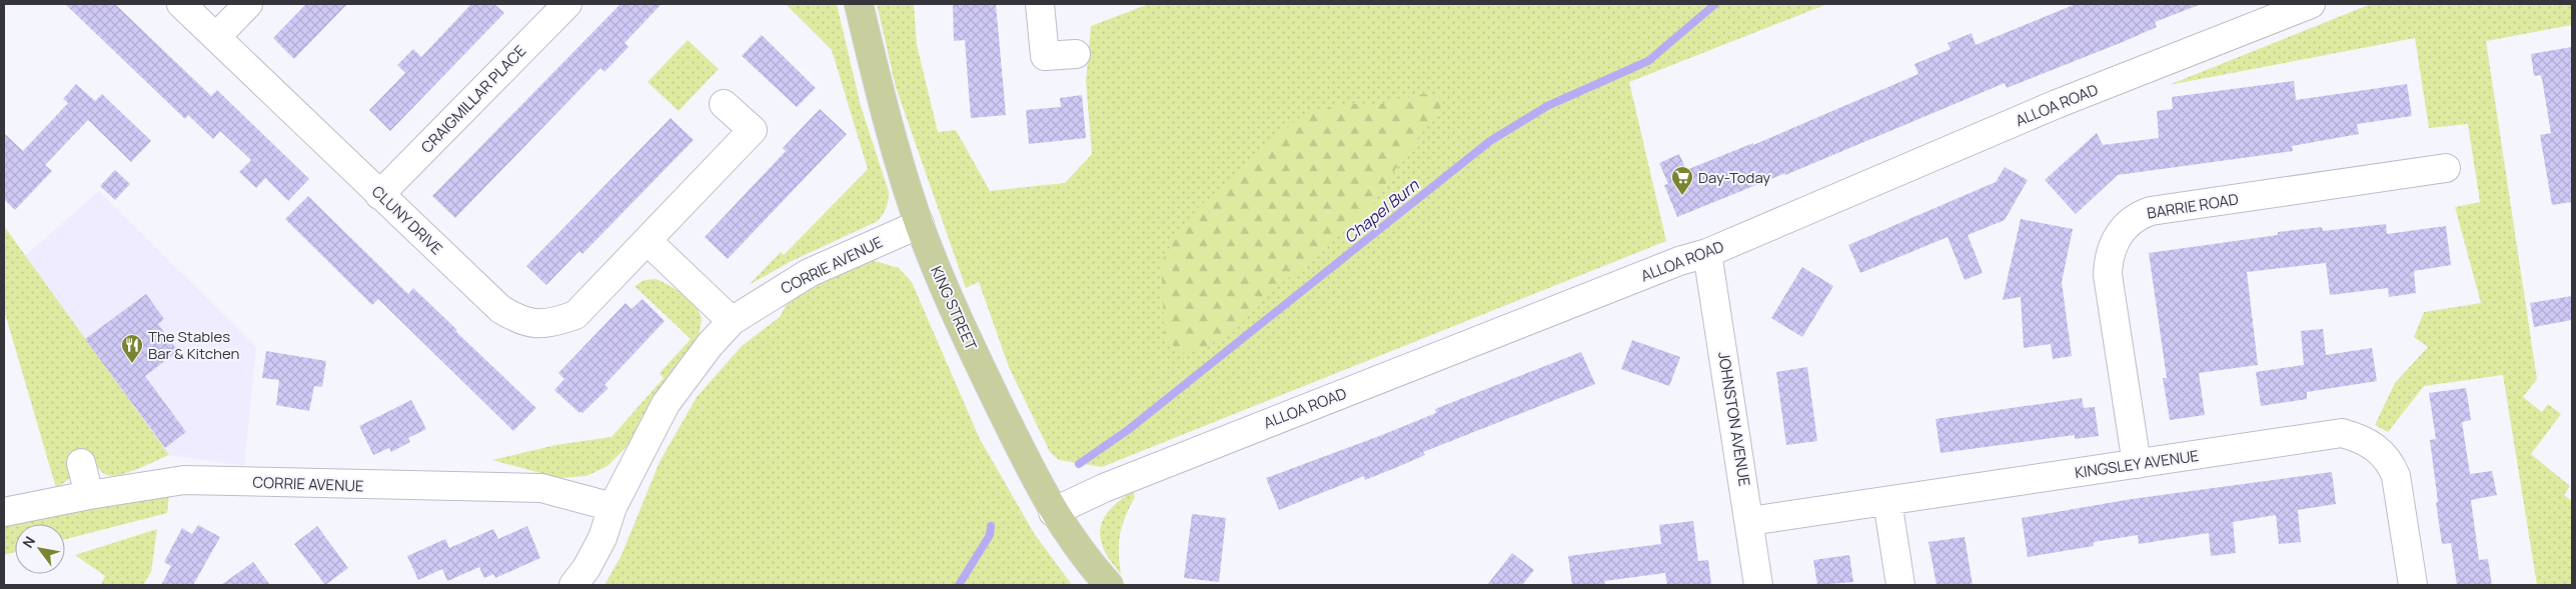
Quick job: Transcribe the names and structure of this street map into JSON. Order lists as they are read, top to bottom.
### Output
{
  "streets": {
    "main road": ["KING STREET"],
    "street": [
      "CRAIGMILLAR PLACE",
      "ALLOA ROAD",
      "BARRIE ROAD",
      "CLUNY DRIVE",
      "CORRIE AVENUE",
      "JOHNSTON AVENUE",
      "KINGSLEY AVENUE"
    ]
  },
  "crossings": [
    ["CRAIGMILLAR PLACE", "CLUNY DRIVE"],
    ["ALLOA ROAD", "KING STREET"],
    ["ALLOA ROAD", "JOHNSTON AVENUE"],
    ["BARRIE ROAD", "KINGSLEY AVENUE"],
    ["CORRIE AVENUE", "KING STREET"],
    ["JOHNSTON AVENUE", "KINGSLEY AVENUE"]
  ],
  "water": ["Chapel Burn"],
  "places": {
    "supermarket": ["Day-Today"],
    "restaurant": ["The Stables Bar & Kitchen"]
  },
  "north": "top left"
}
